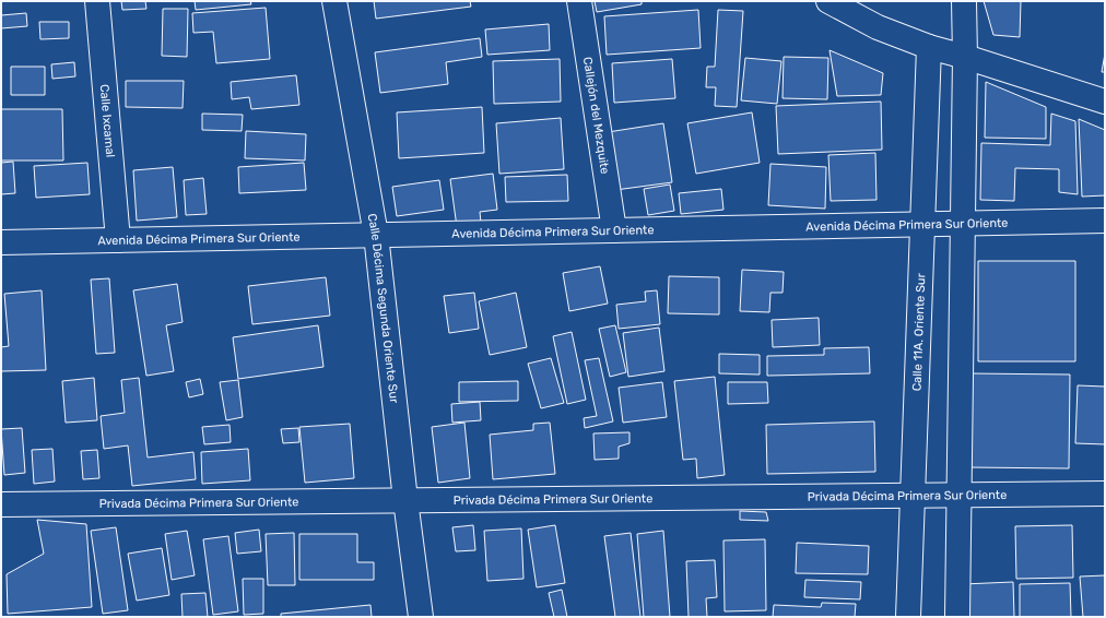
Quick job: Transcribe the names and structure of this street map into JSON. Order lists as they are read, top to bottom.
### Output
{
  "streets": {
    "street": [
      "Callejón del Mezquite",
      "Calle Ixcamal",
      "Avenida Décima Primera Sur Oriente",
      "Calle Décima Segunda Oriente Sur",
      "Calle 11A. Oriente Sur",
      "Privada Décima Primera Sur Oriente"
    ]
  },
  "crossings": [
    ["Callejón del Mezquite", "Avenida Décima Primera Sur Oriente"],
    ["Calle Ixcamal", "Avenida Décima Primera Sur Oriente"],
    ["Avenida Décima Primera Sur Oriente", "Calle Décima Segunda Oriente Sur"],
    ["Avenida Décima Primera Sur Oriente", "Calle 11A. Oriente Sur"],
    ["Calle Décima Segunda Oriente Sur", "Privada Décima Primera Sur Oriente"],
    ["Calle 11A. Oriente Sur", "Privada Décima Primera Sur Oriente"]
  ]
}
